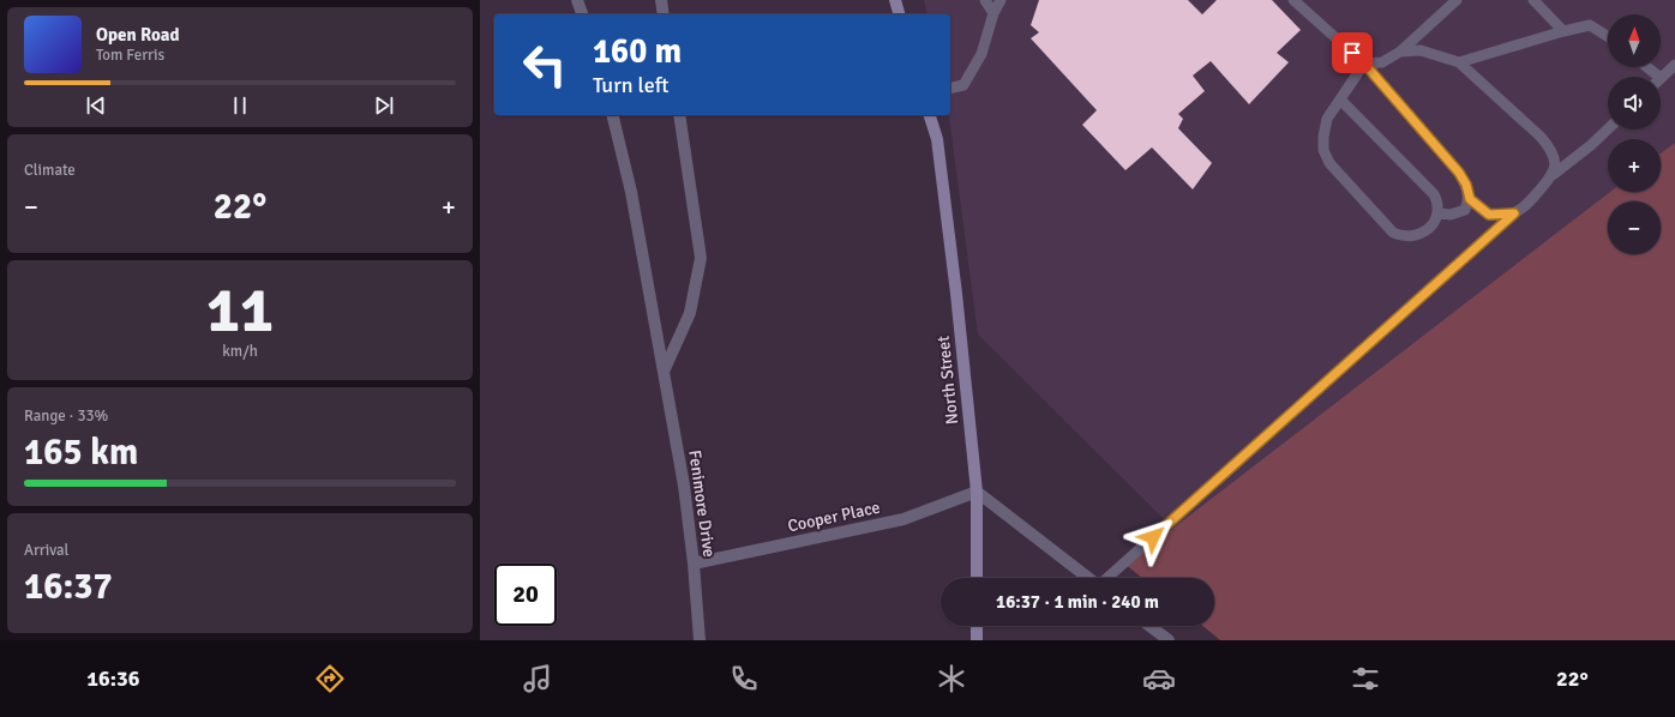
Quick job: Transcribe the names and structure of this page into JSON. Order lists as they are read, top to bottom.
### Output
{
  "streets": {
    "main road": ["North Street"],
    "street": ["Fenimore Drive", "Cooper Place"]
  },
  "crossings": [
    ["North Street", "Cooper Place"],
    ["Fenimore Drive", "Cooper Place"]
  ],
  "north": "top",
  "page": {
    "map_buttons": ["+", "−"],
    "turn": ["160 m", "Turn left"],
    "song": ["Open Road", "Tom Ferris"],
    "tile": [
      "Climate",
      ["11", "km/h"],
      ["Range · 33%", "165 km"],
      ["Arrival", "16:37"]
    ],
    "heat": ["−", "22°", "+"],
    "limit": "20",
    "trip": "16:37 · 1 min · 240 m",
    "tabs": ["16:36", "22°"]
  }
}
